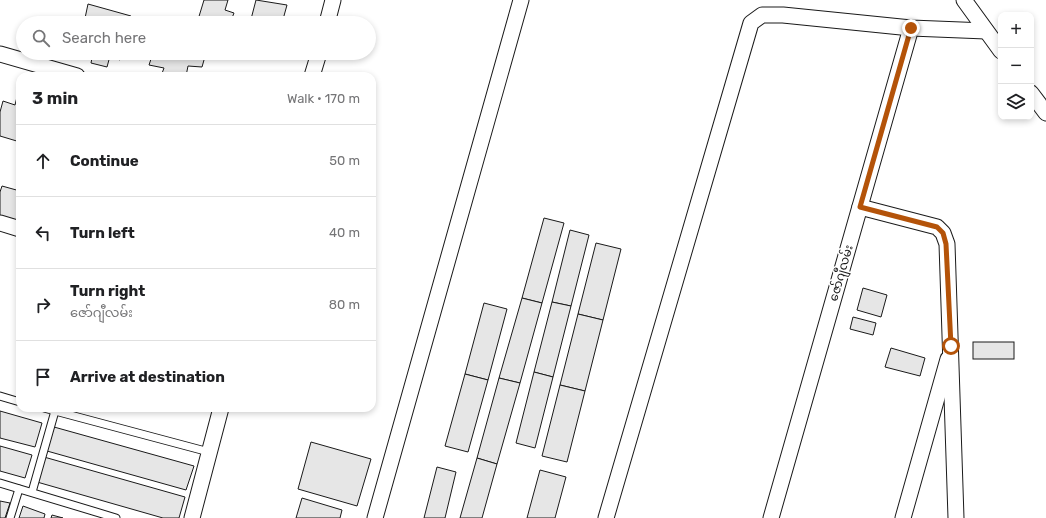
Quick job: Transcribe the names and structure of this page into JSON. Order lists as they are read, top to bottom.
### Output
{
  "streets": {
    "street": ["ဇော်ဂျီလမ်း"]
  },
  "page": {
    "map_buttons": ["+", "−"],
    "search": "Search here",
    "heading": ["3 min", "Walk · 170 m"],
    "list": [
      ["Continue", "50 m"],
      ["Turn left", "40 m"],
      ["Turn right", "ဇော်ဂျီလမ်း", "80 m"],
      "Arrive at destination"
    ]
  }
}
